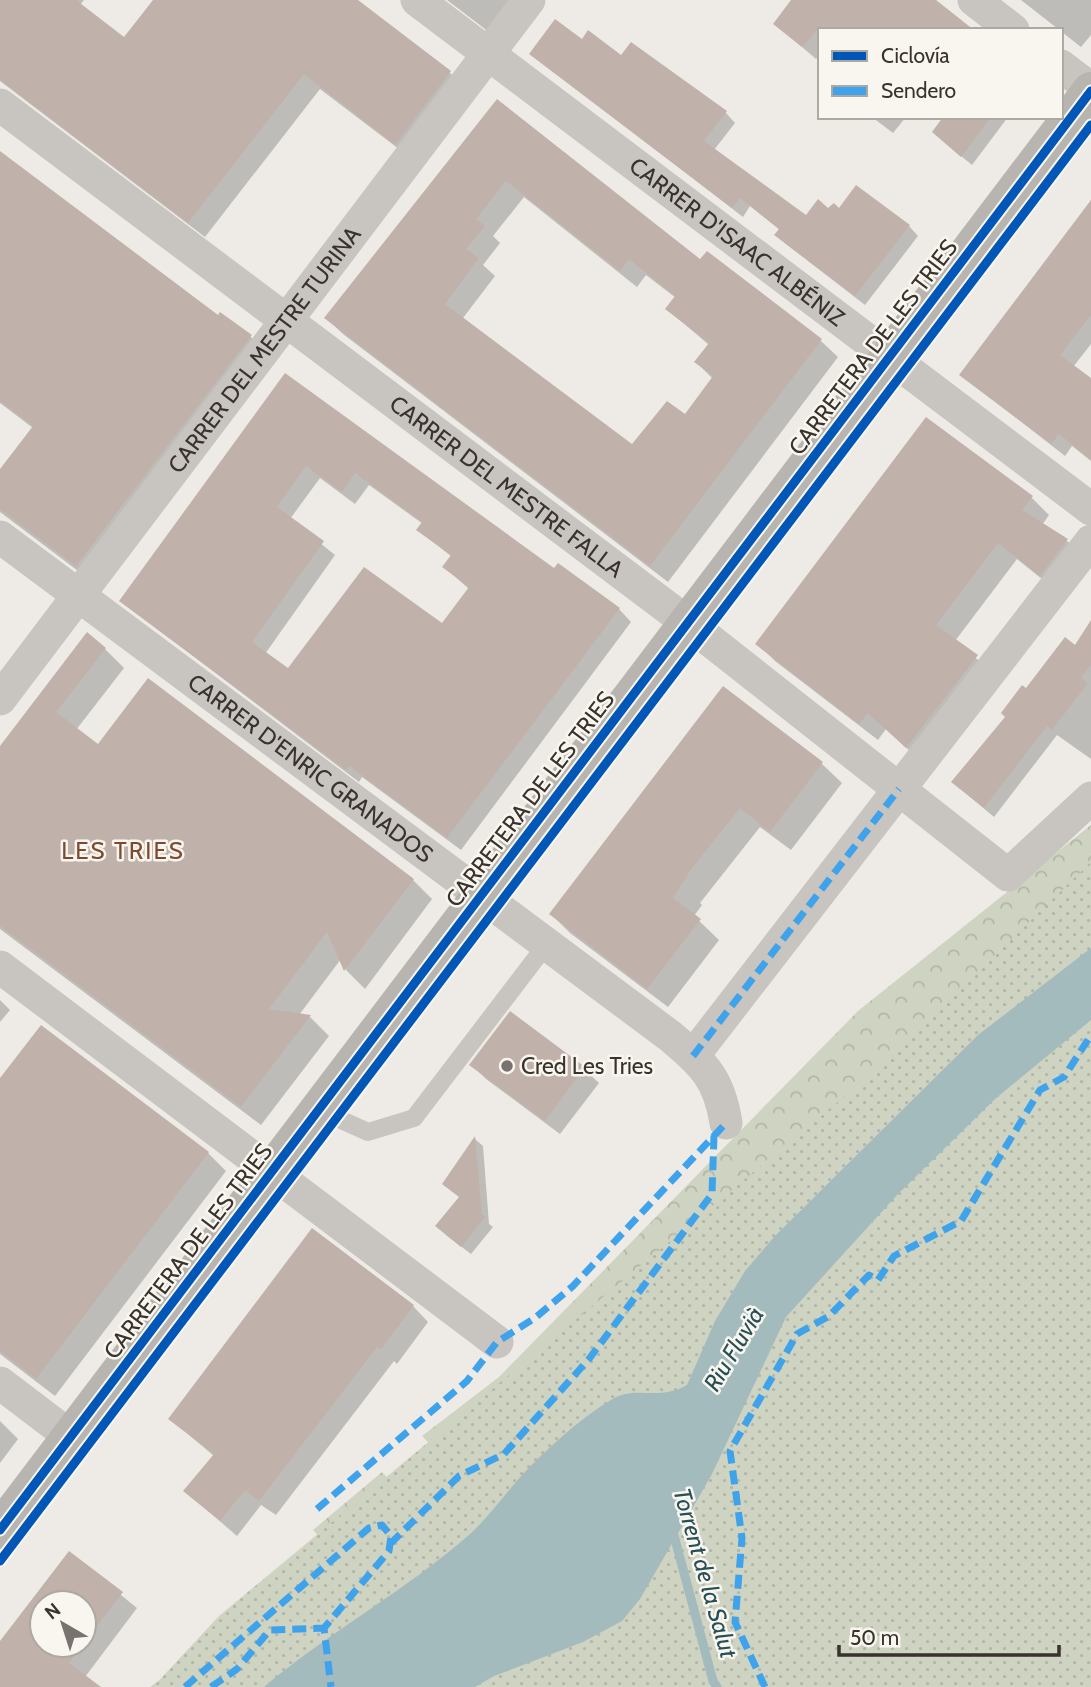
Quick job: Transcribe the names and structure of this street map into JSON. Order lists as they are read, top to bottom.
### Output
{
  "streets": {
    "street": [
      "CARRER D'ISAAC ALBÉNIZ",
      "CARRETERA DE LES TRIES",
      "CARRER DEL MESTRE TURINA",
      "CARRER DEL MESTRE FALLA",
      "CARRER D'ENRIC GRANADOS"
    ]
  },
  "crossings": [
    ["CARRER D'ISAAC ALBÉNIZ", "CARRETERA DE LES TRIES"],
    ["CARRER D'ISAAC ALBÉNIZ", "CARRER DEL MESTRE TURINA"],
    ["CARRETERA DE LES TRIES", "CARRER DEL MESTRE FALLA"],
    ["CARRETERA DE LES TRIES", "CARRER D'ENRIC GRANADOS"],
    ["CARRER DEL MESTRE TURINA", "CARRER DEL MESTRE FALLA"],
    ["CARRER DEL MESTRE TURINA", "CARRER D'ENRIC GRANADOS"]
  ],
  "districts": ["LES TRIES"],
  "water": ["Riu Fluvià", "Torrent de la Salut"],
  "places": ["Cred Les Tries"],
  "legend": ["Ciclovía", "Sendero"],
  "scale_bar": "50 m",
  "north": "top left"
}
